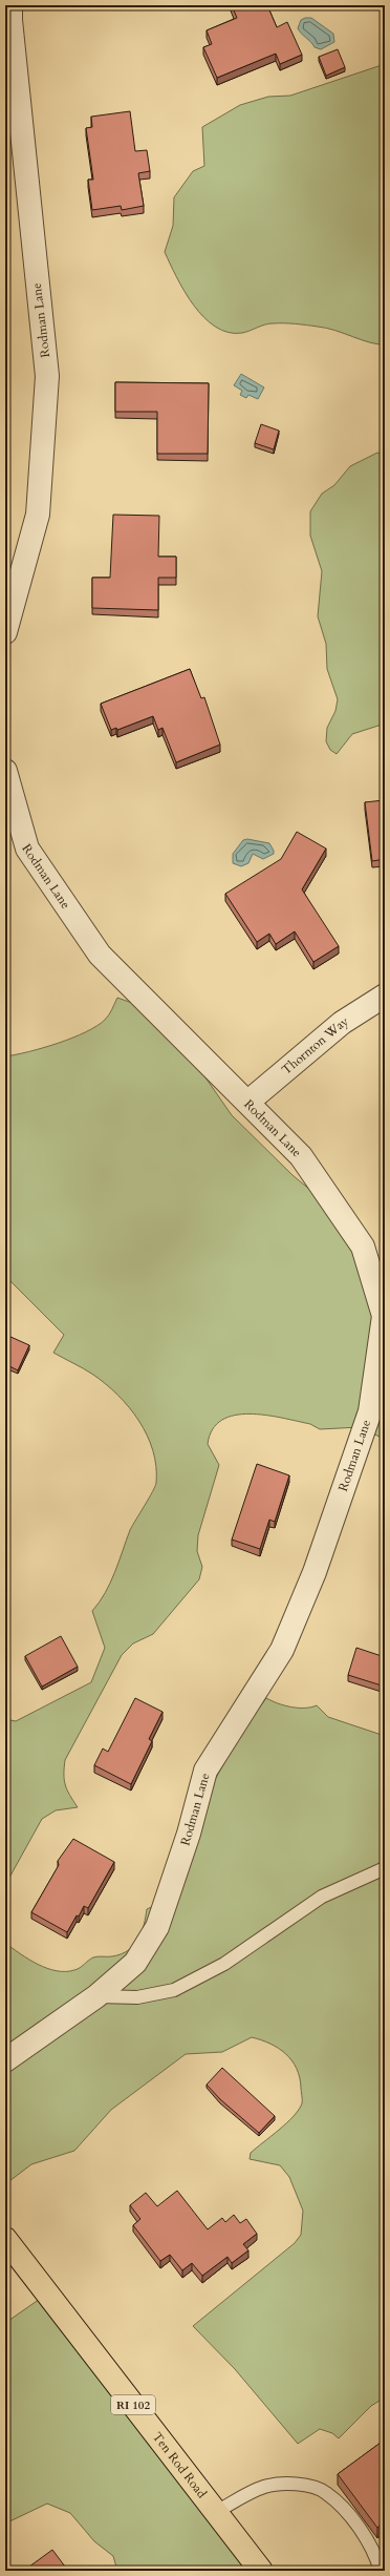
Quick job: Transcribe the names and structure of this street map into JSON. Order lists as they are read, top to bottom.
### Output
{
  "streets": {
    "main road": ["RI 102", "Ten Rod Road"],
    "street": ["Rodman Lane", "Thornton Way"]
  },
  "crossings": [
    ["Rodman Lane", "Thornton Way"]
  ]
}
